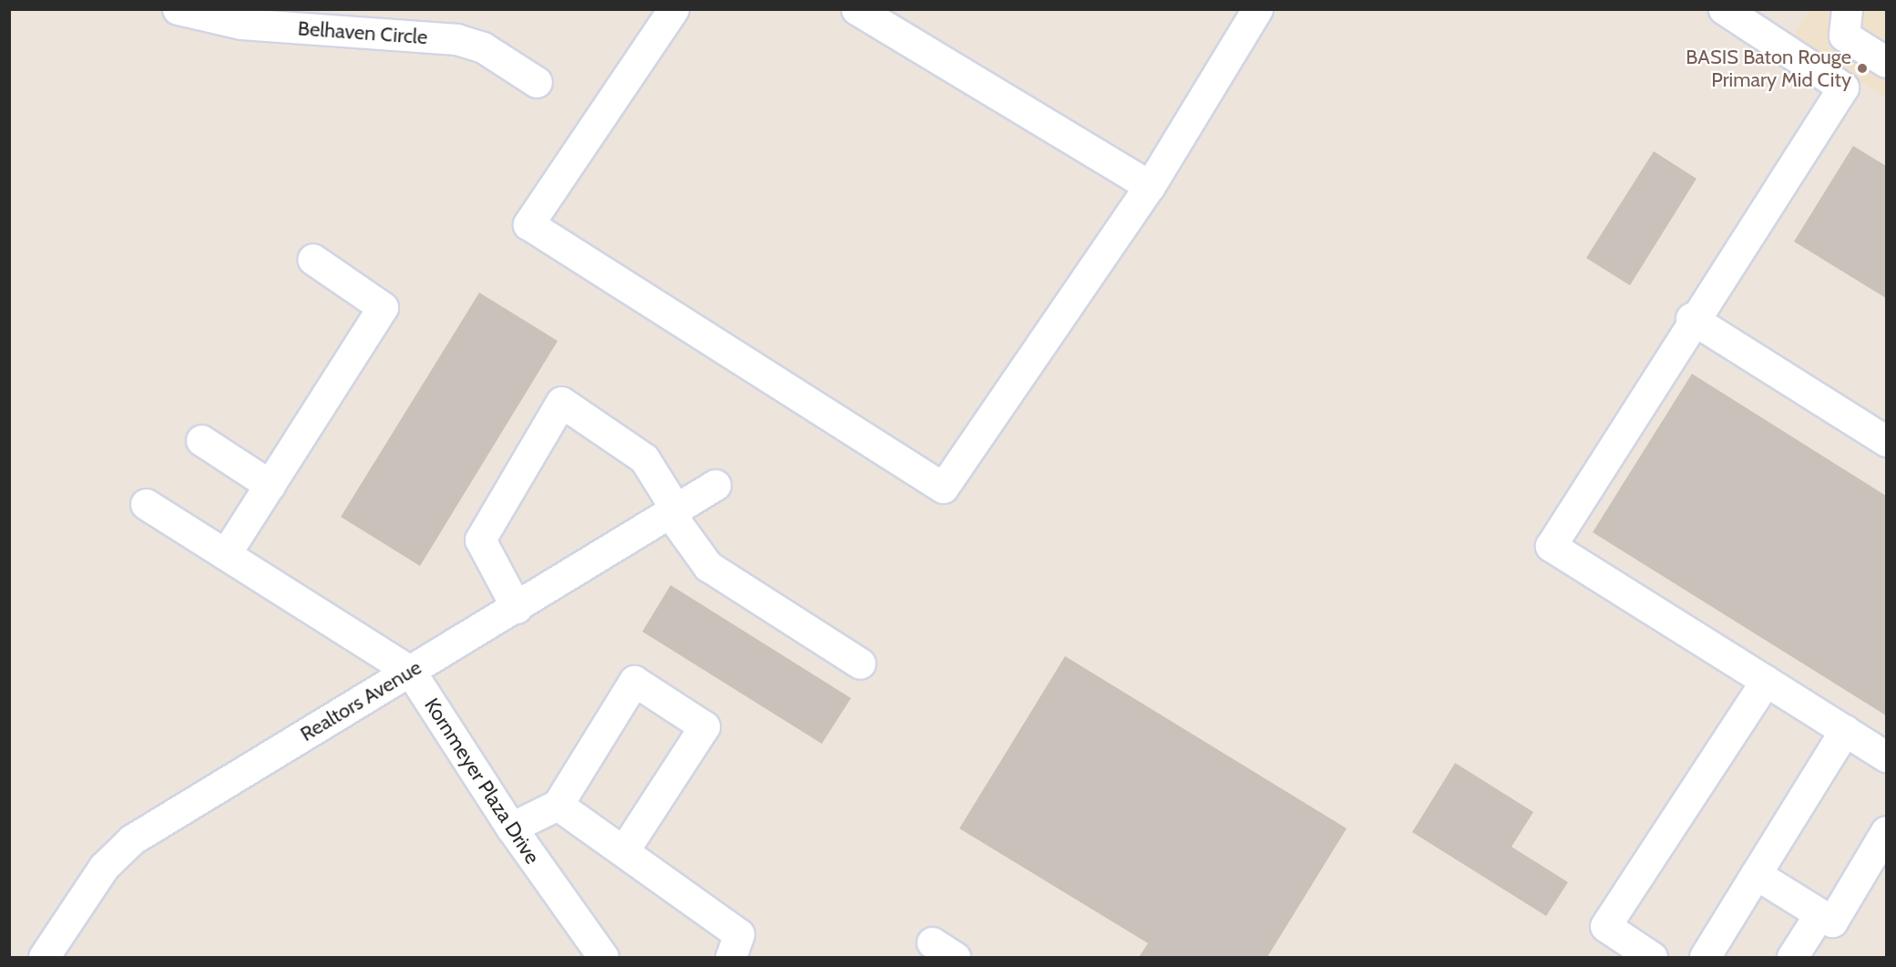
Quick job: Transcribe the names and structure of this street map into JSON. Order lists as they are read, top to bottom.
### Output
{
  "streets": {
    "street": ["Belhaven Circle", "Realtors Avenue", "Kornmeyer Plaza Drive"]
  },
  "crossings": [
    ["Realtors Avenue", "Kornmeyer Plaza Drive"]
  ],
  "places": ["BASIS Baton Rouge Primary Mid City"]
}
